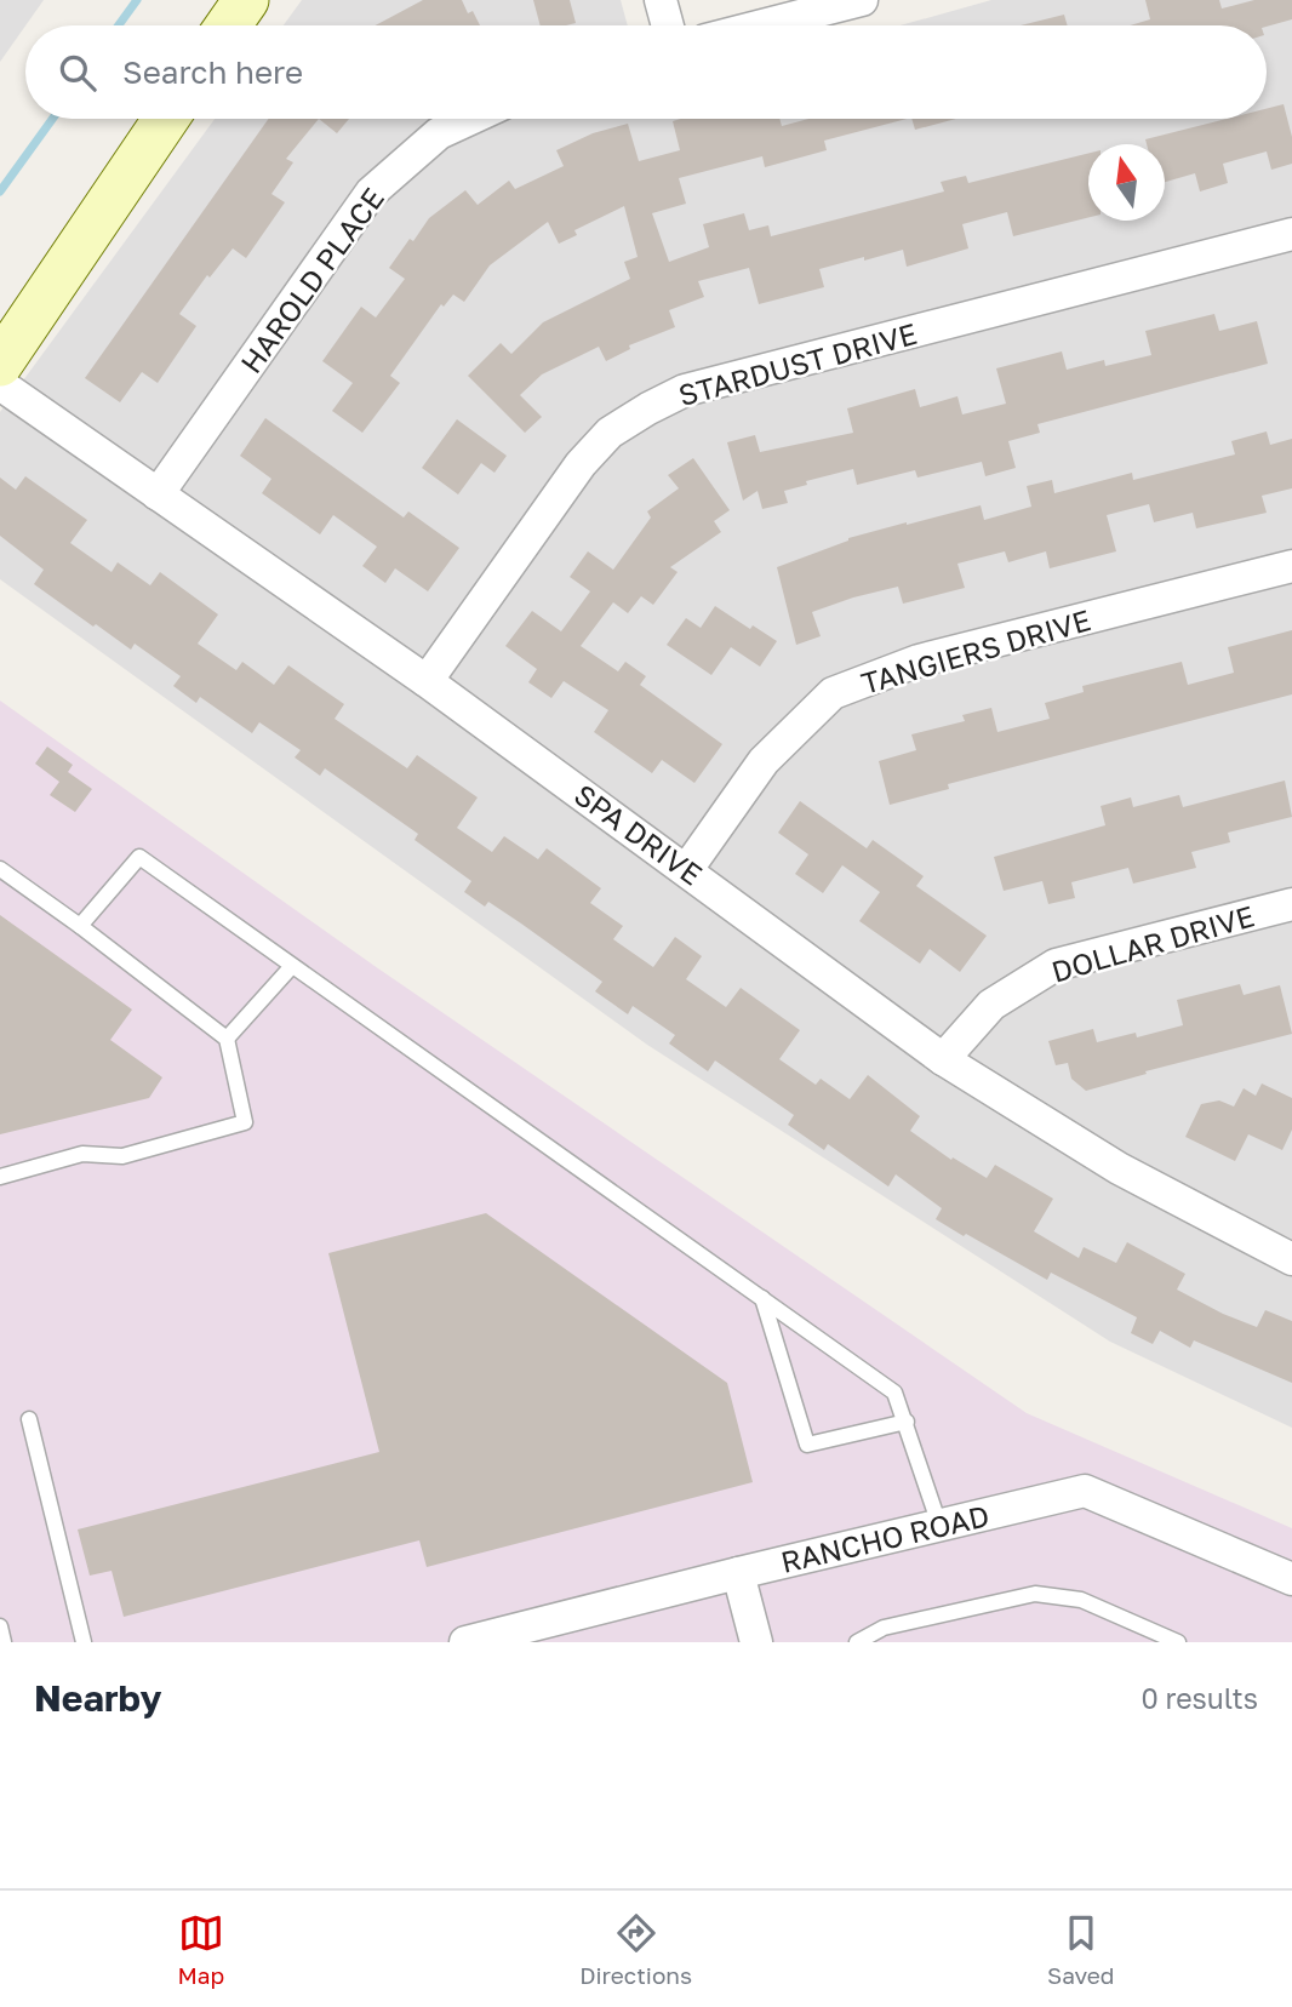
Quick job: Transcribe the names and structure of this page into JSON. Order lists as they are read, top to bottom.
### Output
{
  "streets": {
    "street": [
      "HAROLD PLACE",
      "STARDUST DRIVE",
      "TANGIERS DRIVE",
      "SPA DRIVE",
      "DOLLAR DRIVE",
      "RANCHO ROAD"
    ]
  },
  "crossings": [
    ["HAROLD PLACE", "SPA DRIVE"],
    ["STARDUST DRIVE", "SPA DRIVE"],
    ["TANGIERS DRIVE", "SPA DRIVE"],
    ["SPA DRIVE", "DOLLAR DRIVE"]
  ],
  "north": "top",
  "page": {
    "search": "Search here",
    "heading": ["Nearby", "0 results"],
    "nav": ["Map", "Directions", "Saved"]
  }
}
